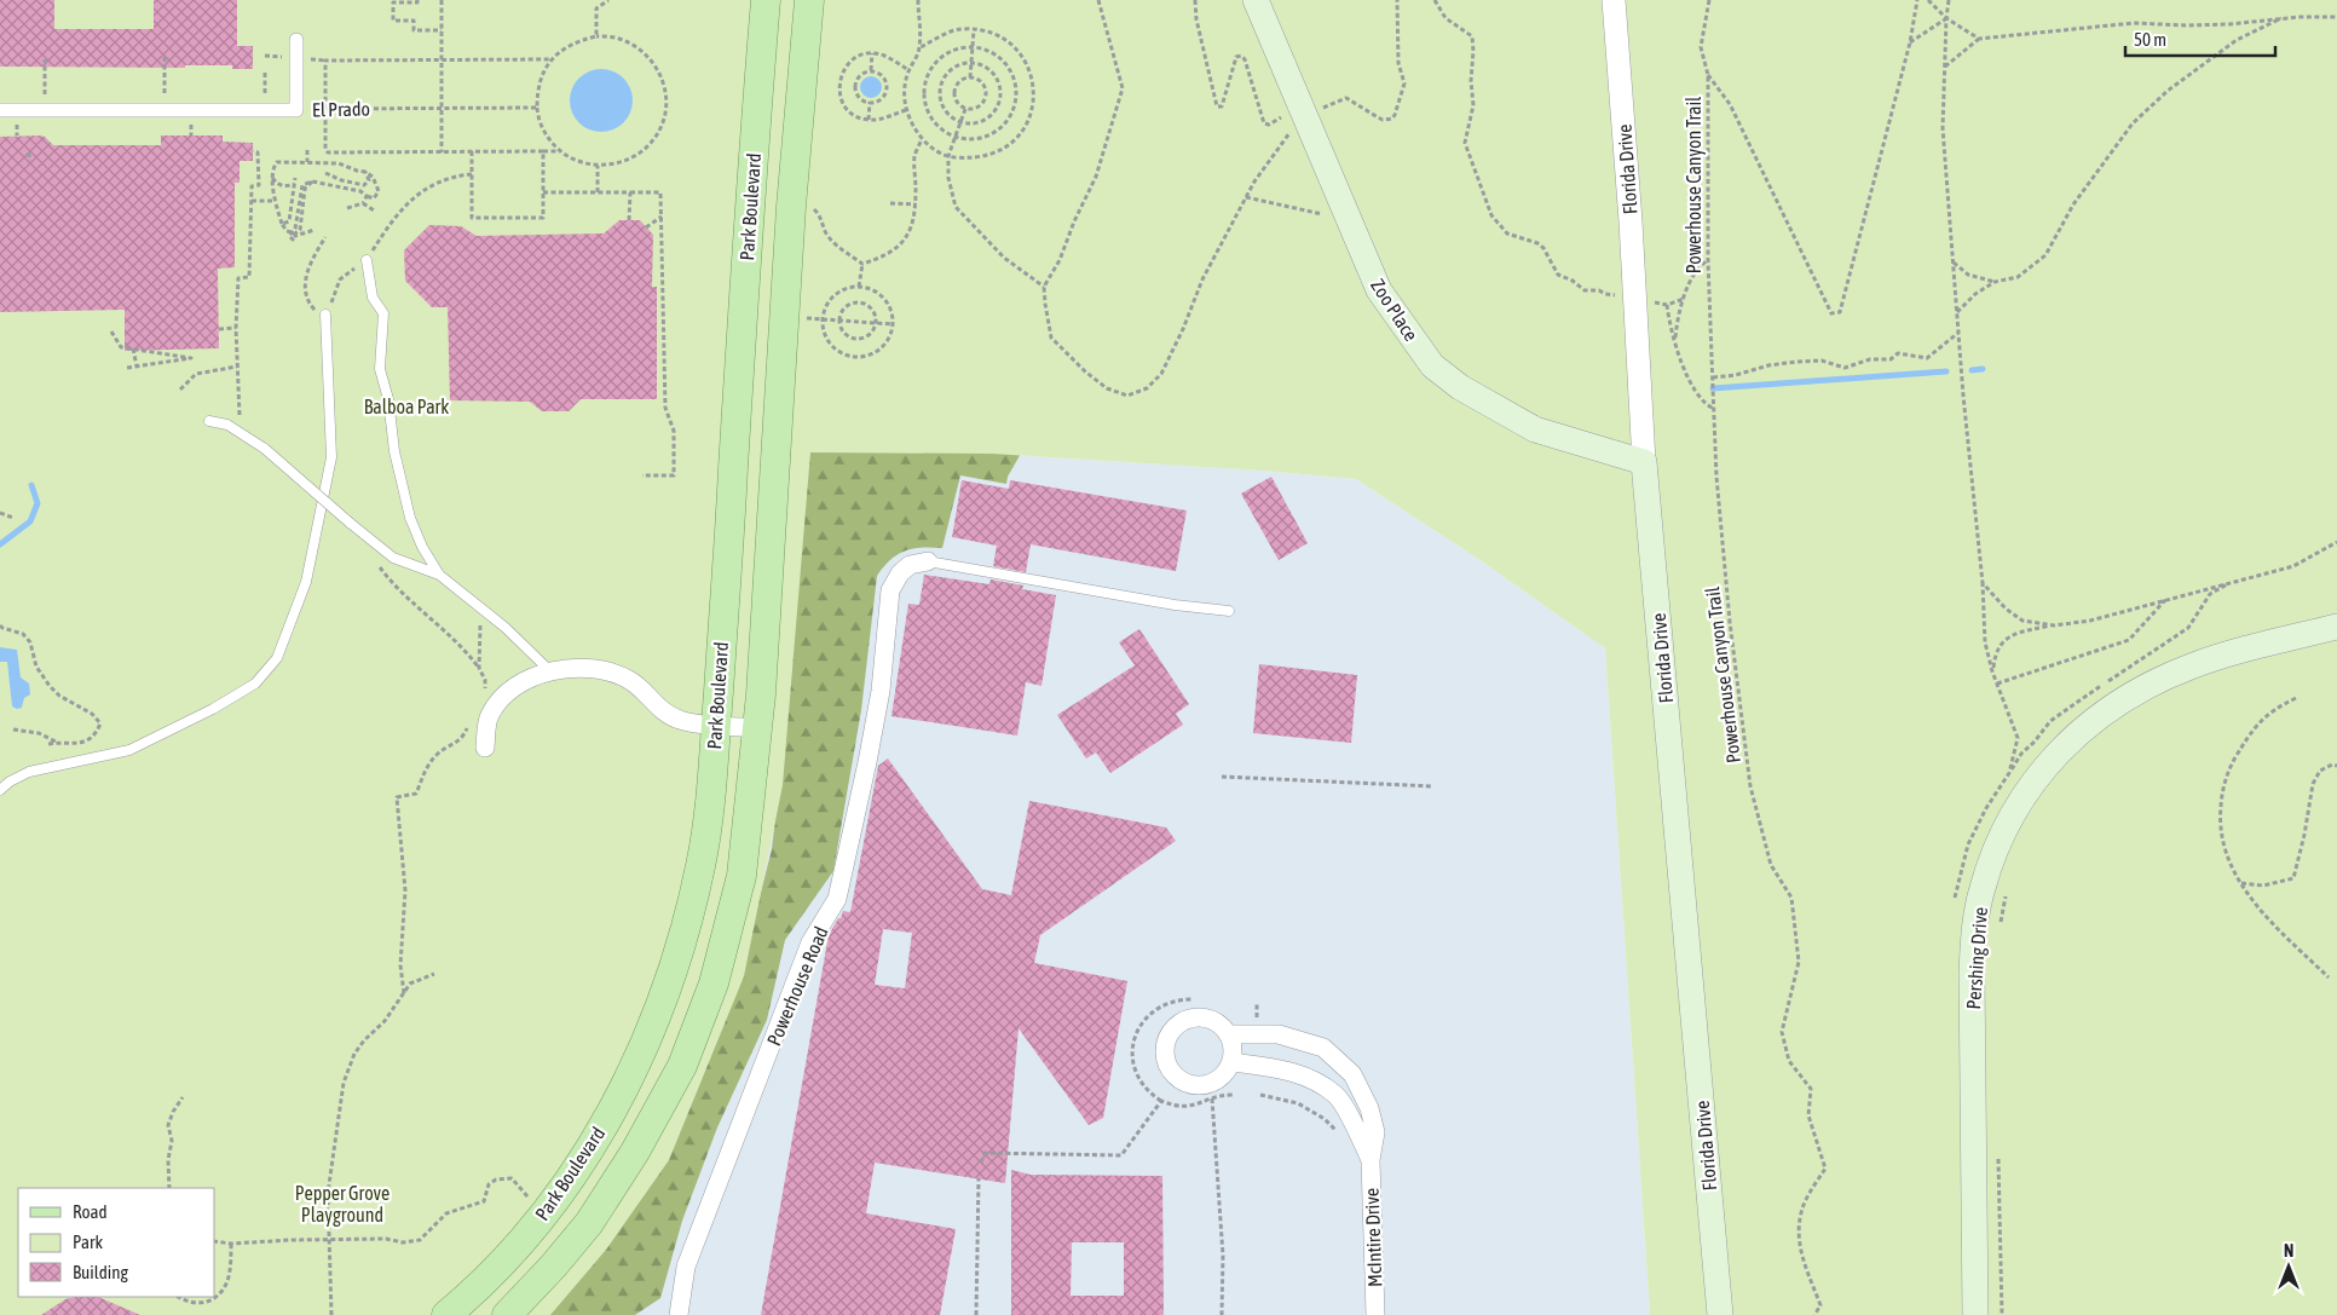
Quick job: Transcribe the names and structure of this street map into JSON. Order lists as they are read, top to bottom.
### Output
{
  "streets": {
    "main road": [
      "Florida Drive",
      "Park Boulevard",
      "Zoo Place",
      "Pershing Drive"
    ],
    "street": ["El Prado", "Powerhouse Road", "McIntire Drive"],
    "path": ["Powerhouse Canyon Trail"]
  },
  "crossings": [
    ["Florida Drive", "Zoo Place"]
  ],
  "parks": ["Balboa Park", "Pepper Grove Playground"],
  "legend": ["Road", "Park", "Building"],
  "scale_bar": "50 m",
  "north": "top"
}
